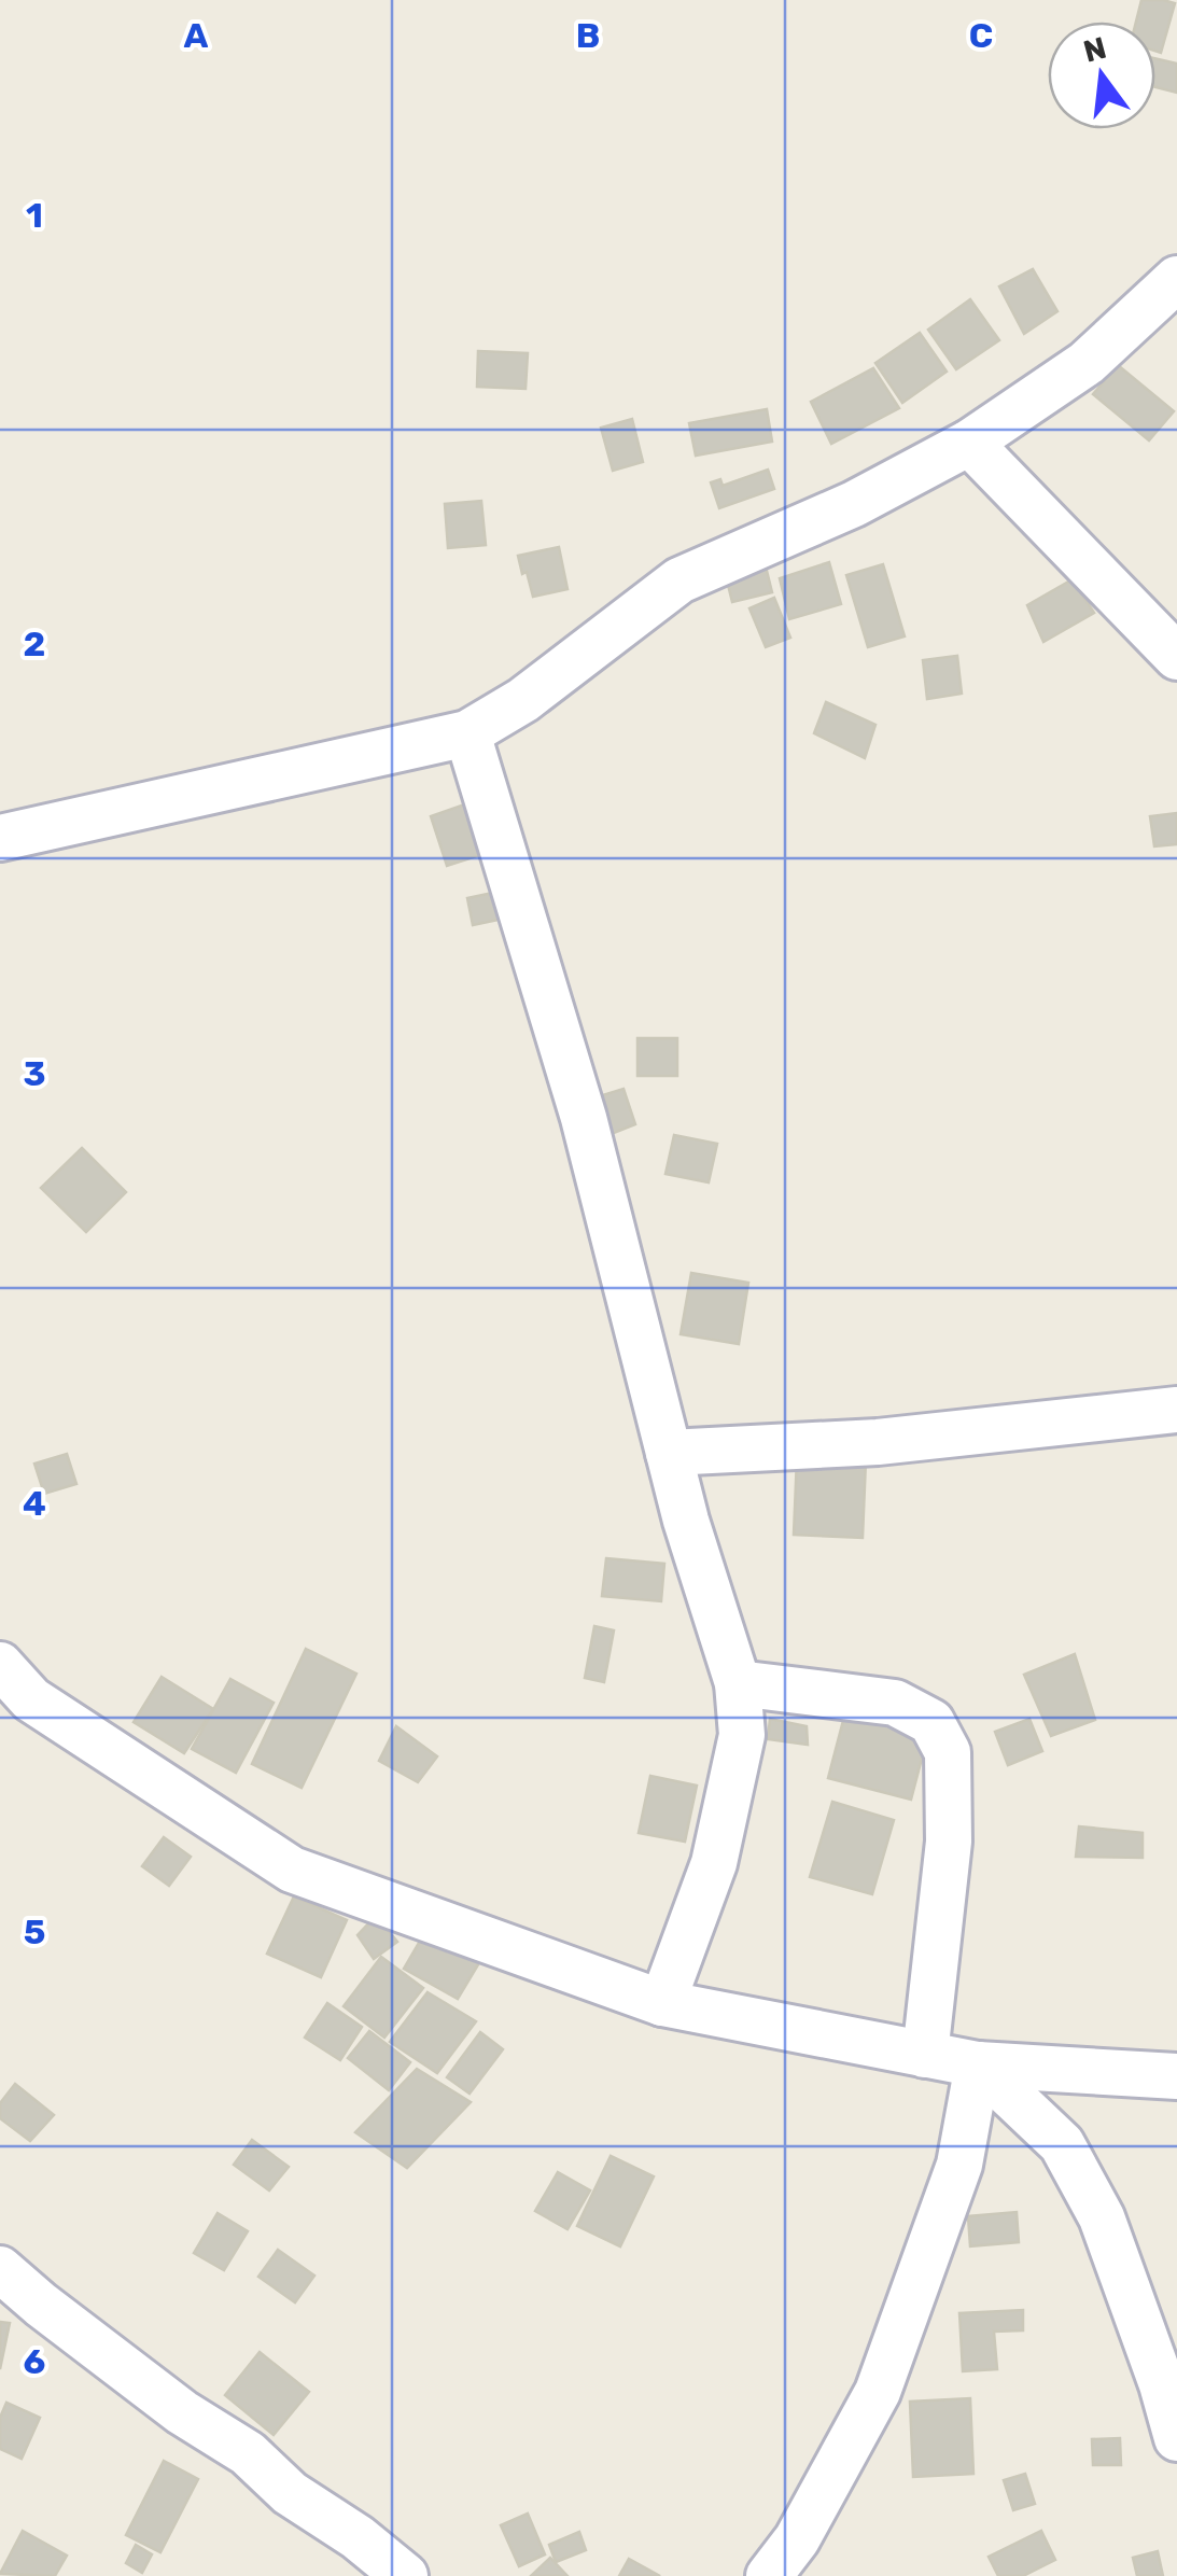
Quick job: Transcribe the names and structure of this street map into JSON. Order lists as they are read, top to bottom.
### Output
{
  "north": "top",
  "grid": {
    "columns": ["A", "B", "C"],
    "rows": [
      "1",
      "2",
      "3",
      "4",
      "5",
      "6"
    ]
  }
}
